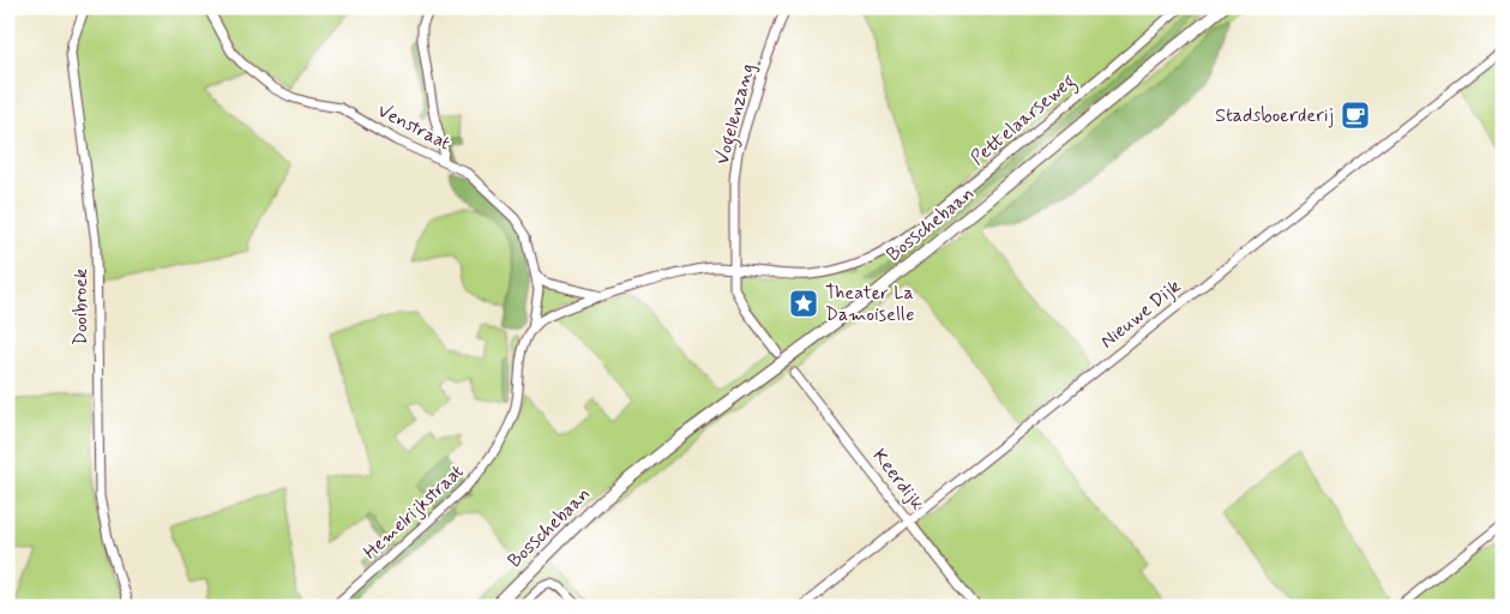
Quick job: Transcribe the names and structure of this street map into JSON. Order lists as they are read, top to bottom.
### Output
{
  "streets": {
    "main road": ["Bosschebaan"],
    "street": [
      "Vogelenzang",
      "Pettelaarseweg",
      "Venstraat",
      "Dooibroek",
      "Nieuwe Dijk",
      "Keerdijk",
      "Hemelrijkstraat"
    ]
  },
  "crossings": [
    ["Vogelenzang", "Pettelaarseweg"],
    ["Pettelaarseweg", "Venstraat"],
    ["Pettelaarseweg", "Hemelrijkstraat"],
    ["Venstraat", "Hemelrijkstraat"],
    ["Nieuwe Dijk", "Keerdijk"]
  ],
  "places": {
    "cafe": ["Stadsboerderij"],
    "place": ["Theater La Damoiselle"]
  }
}
